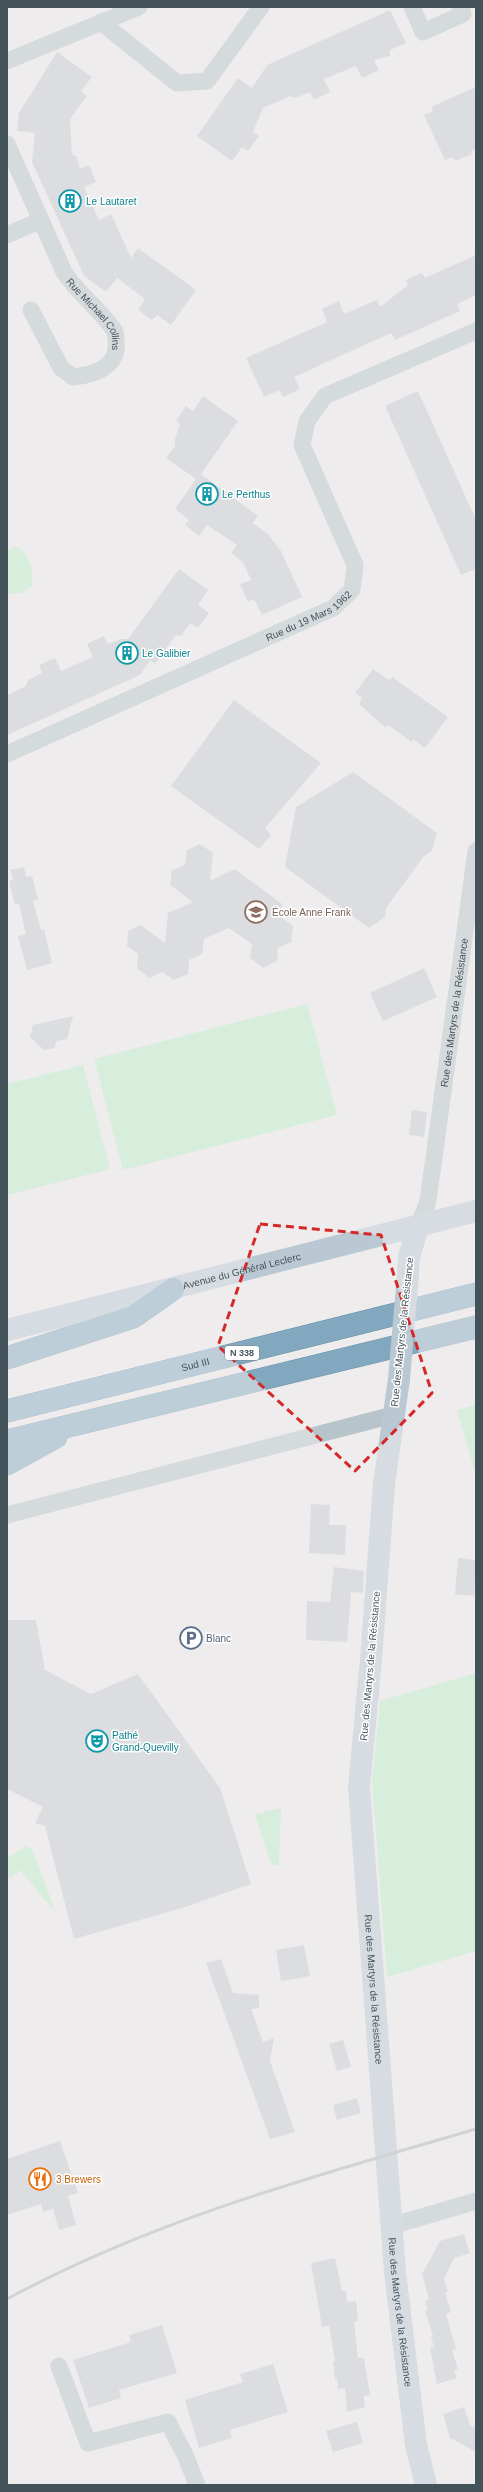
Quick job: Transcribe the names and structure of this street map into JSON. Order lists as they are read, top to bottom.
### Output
{
  "streets": {
    "highway": ["N 338", "Sud III"],
    "street": [
      "Rue Michael Collins",
      "Rue du 19 Mars 1962",
      "Rue des Martyrs de la Résistance",
      "Avenue du Général Leclerc"
    ]
  },
  "crossings": [
    ["Rue des Martyrs de la Résistance", "Avenue du Général Leclerc"]
  ],
  "places": {
    "building": ["Le Lautaret", "Le Perthus", "Le Galibier"],
    "school or university": ["École Anne Frank"],
    "parking": ["Blanc"],
    "theatre": ["Pathé Grand-Quevilly"],
    "restaurant": ["3 Brewers"]
  }
}
